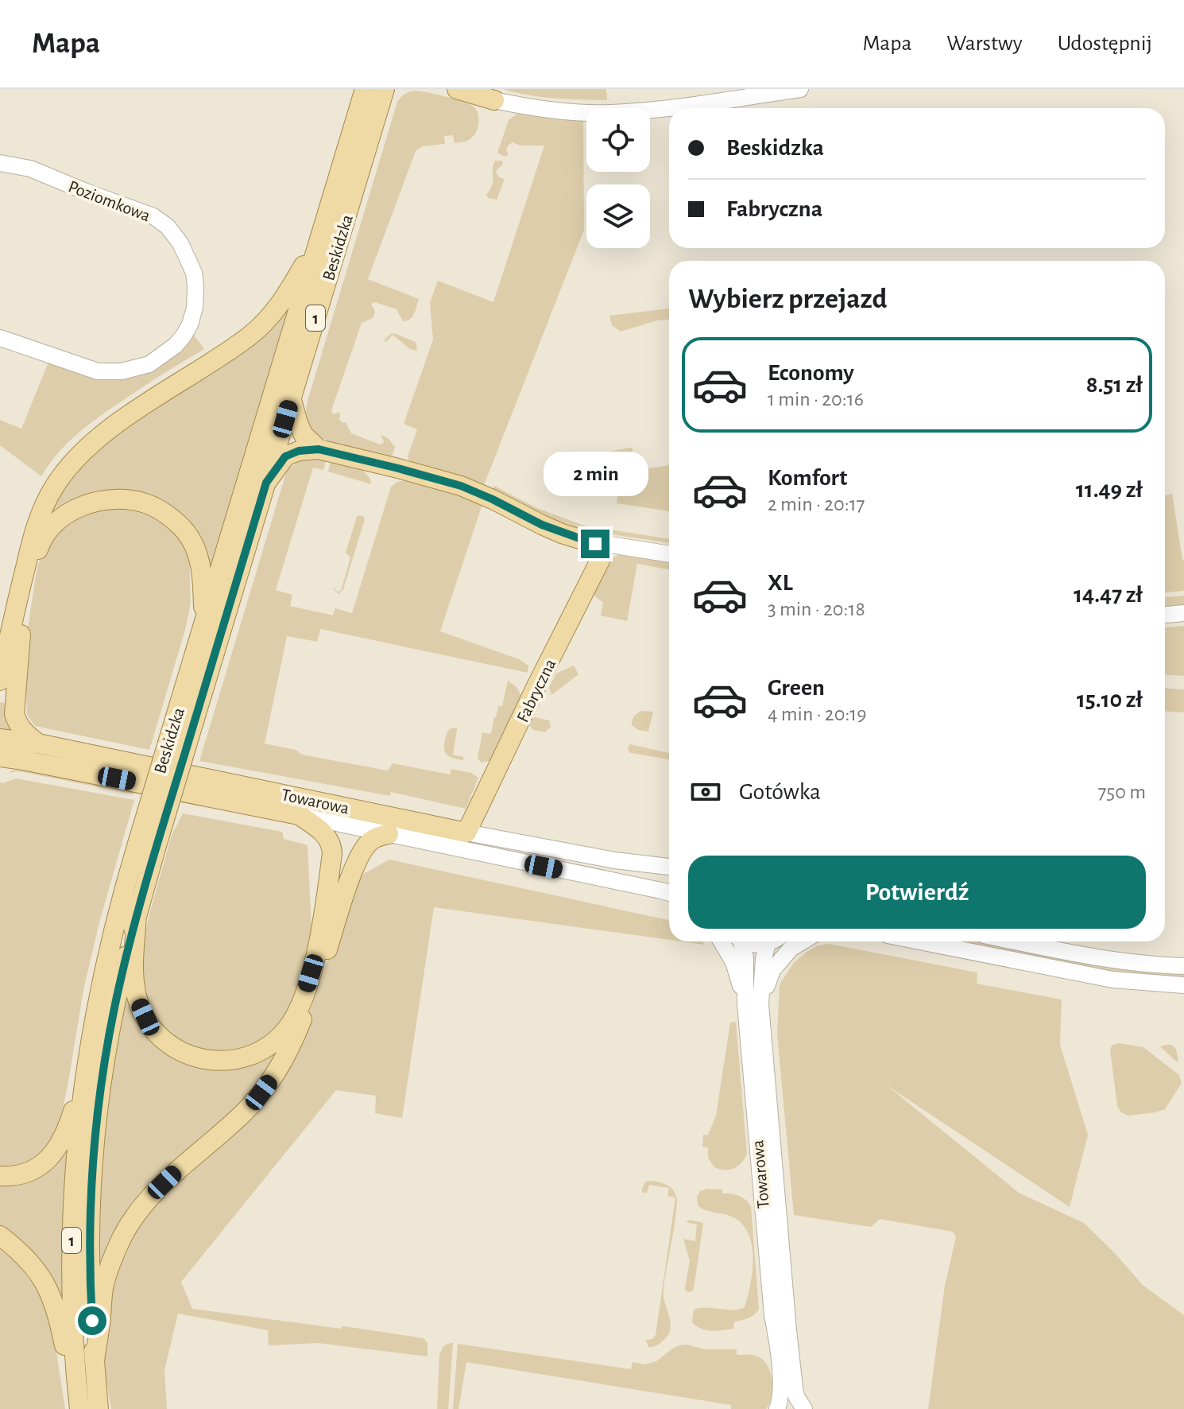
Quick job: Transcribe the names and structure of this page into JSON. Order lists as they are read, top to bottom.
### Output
{
  "streets": {
    "main road": [
      "Beskidzka",
      "1",
      "Fabryczna",
      "Towarowa"
    ],
    "street": ["Poziomkowa"]
  },
  "crossings": [
    ["Fabryczna", "Towarowa"]
  ],
  "page": {
    "header": "Mapa",
    "nav": ["Mapa", "Warstwy", "Udostępnij"],
    "banner": ["Beskidzka", "Fabryczna"],
    "heading": "Wybierz przejazd",
    "list": [
      {
        "name": "Economy",
        "note": "1 min · 20:16",
        "value": "8.51 zł"
      },
      {
        "name": "Komfort",
        "note": "2 min · 20:17",
        "value": "11.49 zł"
      },
      {
        "name": "XL",
        "note": "3 min · 20:18",
        "value": "14.47 zł"
      },
      {
        "name": "Green",
        "note": "4 min · 20:19",
        "value": "15.10 zł"
      }
    ],
    "bubble": "2 min",
    "pay": ["Gotówka", "750 m"],
    "buttons": "Potwierdź"
  }
}
